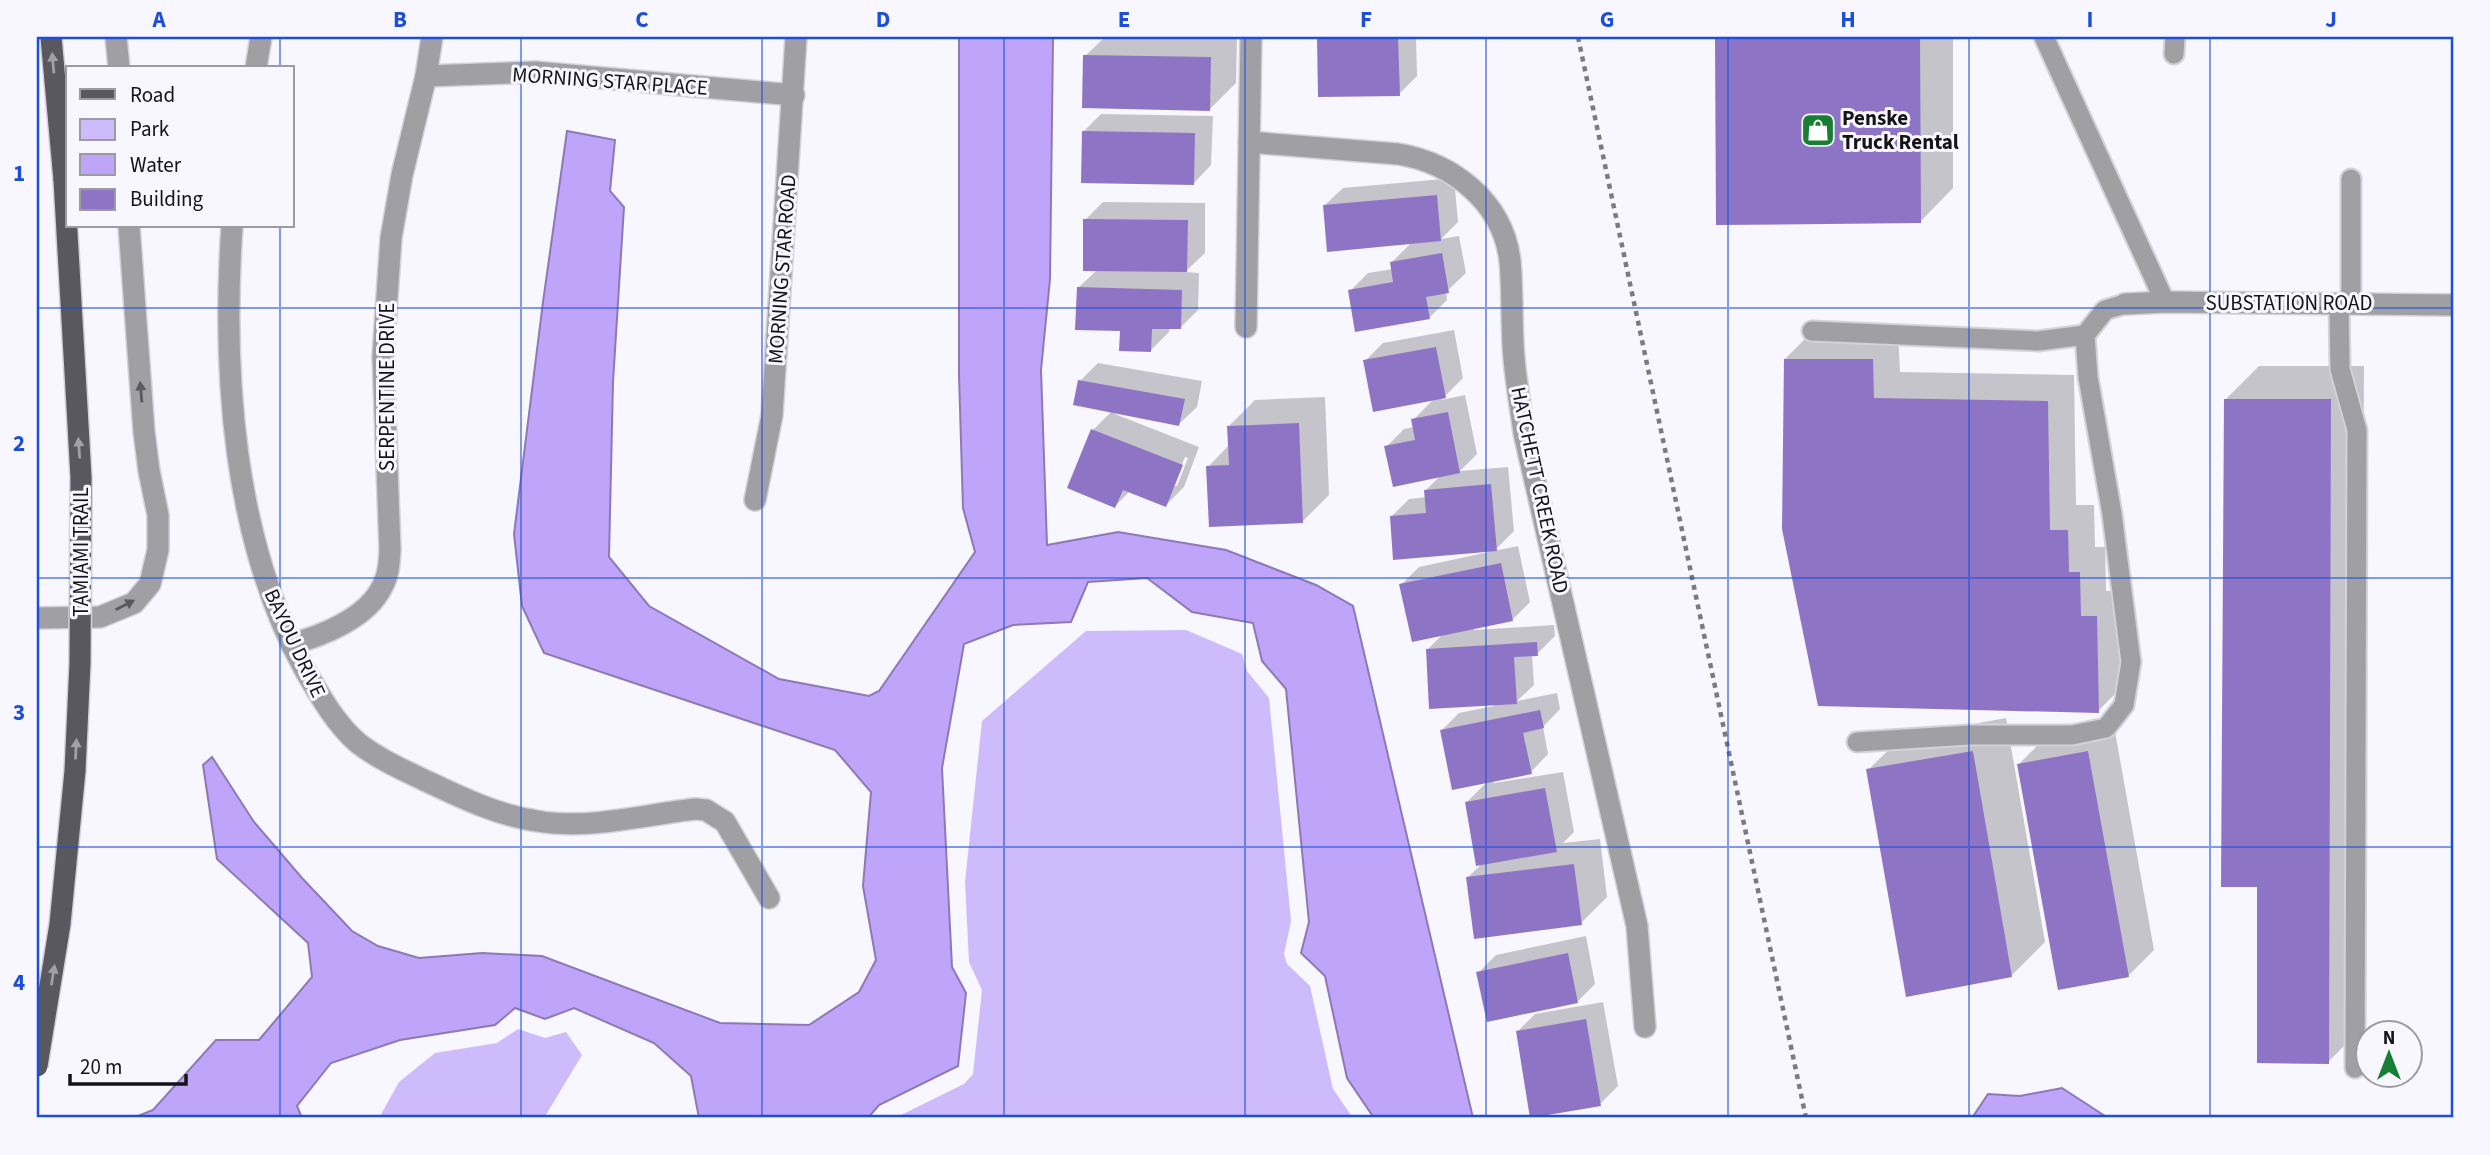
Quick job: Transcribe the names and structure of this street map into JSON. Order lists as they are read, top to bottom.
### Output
{
  "streets": {
    "main road": ["TAMIAMI TRAIL"],
    "street": [
      "MORNING STAR PLACE",
      "MORNING STAR ROAD",
      "SUBSTATION ROAD",
      "SERPENTINE DRIVE",
      "HATCHETT CREEK ROAD",
      "BAYOU DRIVE"
    ]
  },
  "crossings": [
    ["MORNING STAR PLACE", "MORNING STAR ROAD"],
    ["MORNING STAR PLACE", "SERPENTINE DRIVE"],
    ["SERPENTINE DRIVE", "BAYOU DRIVE"]
  ],
  "one_way": ["TAMIAMI TRAIL"],
  "places": {
    "shop": ["Penske Truck Rental"]
  },
  "legend": [
    "Road",
    "Park",
    "Water",
    "Building"
  ],
  "scale_bar": "20 m",
  "north": "top",
  "grid": {
    "columns": [
      "A",
      "B",
      "C",
      "D",
      "E",
      "F",
      "G",
      "H",
      "I",
      "J"
    ],
    "rows": [
      "1",
      "2",
      "3",
      "4"
    ]
  }
}
